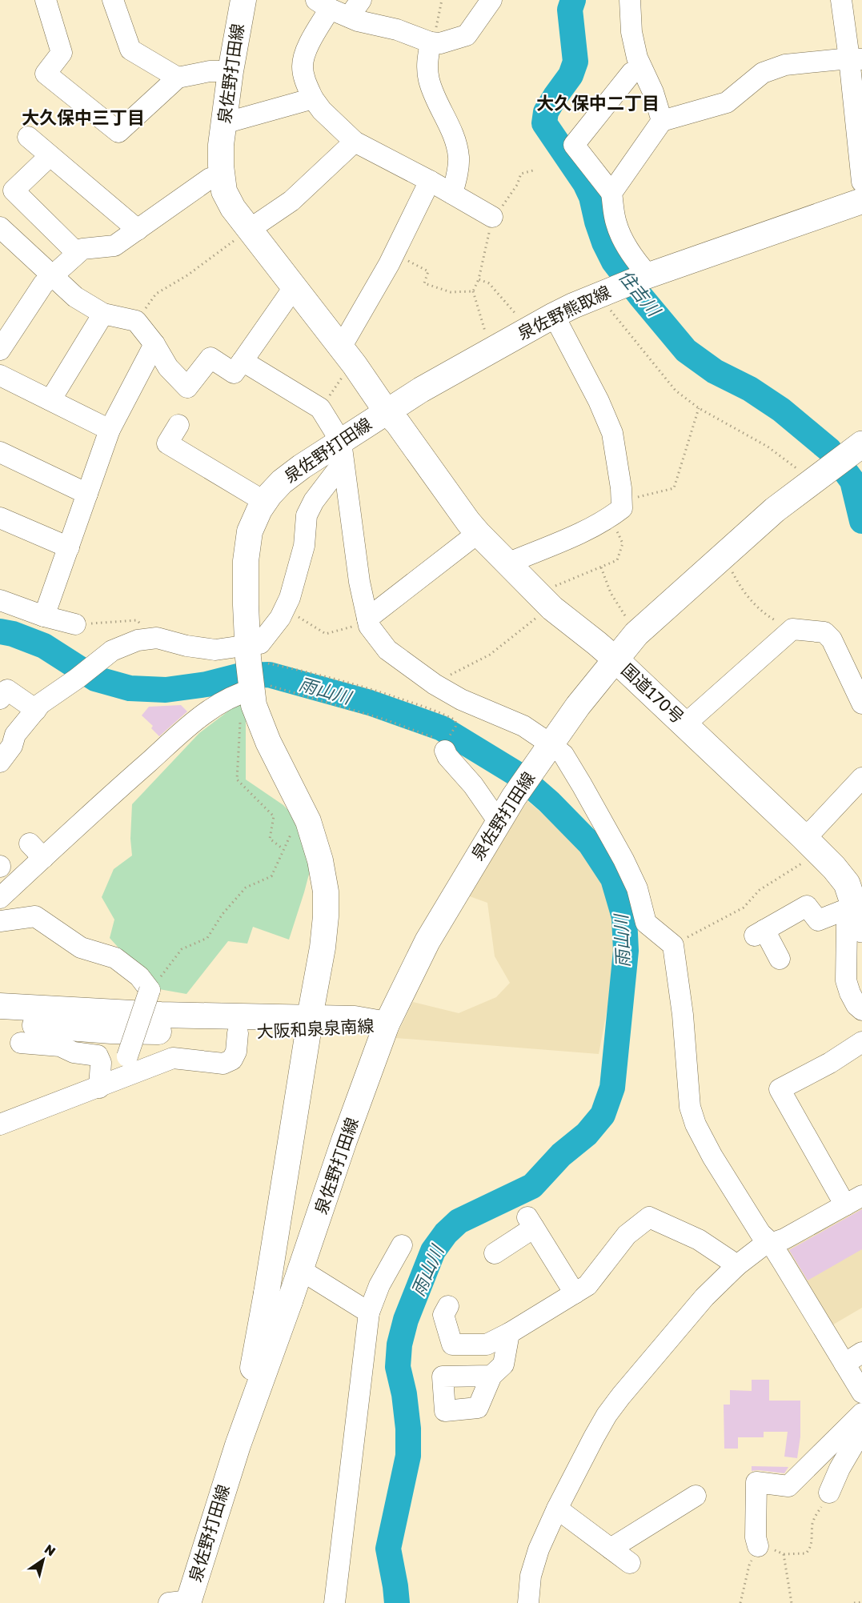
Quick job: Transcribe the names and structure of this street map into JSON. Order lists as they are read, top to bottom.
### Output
{
  "streets": {
    "highway": ["国道170号"],
    "main road": ["泉佐野打田線", "泉佐野熊取線", "大阪和泉泉南線"]
  },
  "crossings": [
    ["泉佐野打田線", "泉佐野熊取線"],
    ["泉佐野打田線", "国道170号"],
    ["泉佐野打田線", "大阪和泉泉南線"]
  ],
  "districts": ["大久保中二丁目", "大久保中三丁目"],
  "water": ["住吉川", "雨山川"],
  "north": "top right"
}
